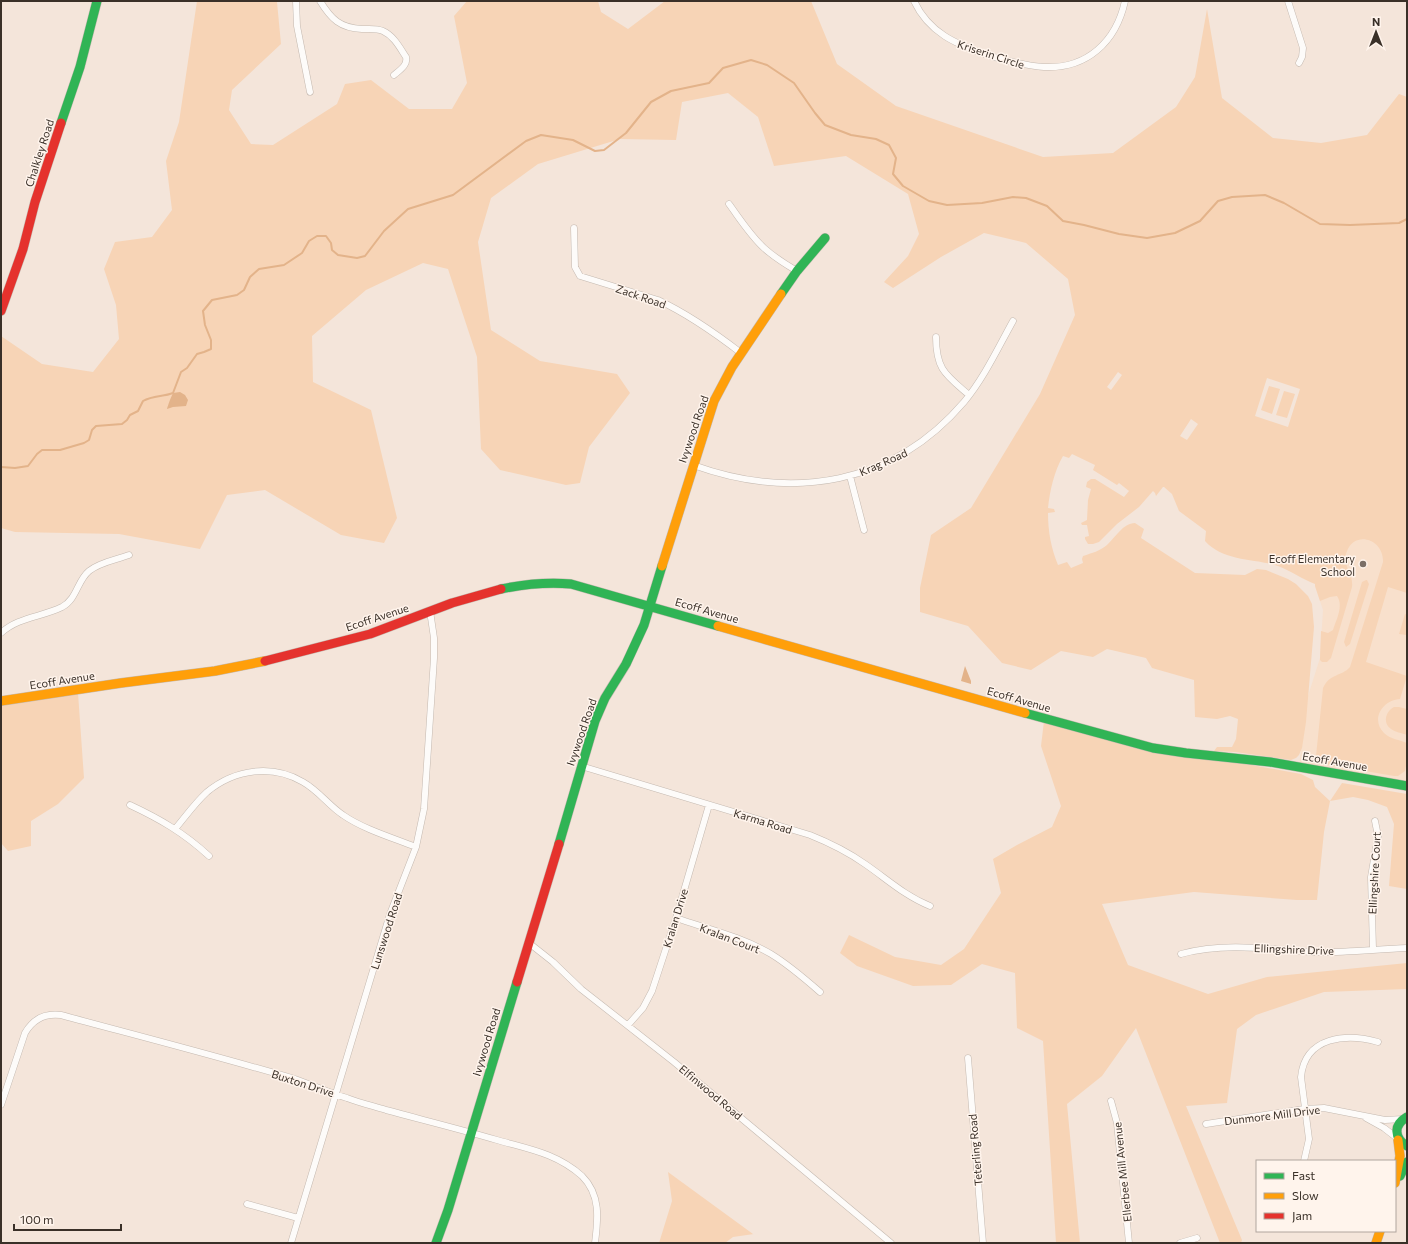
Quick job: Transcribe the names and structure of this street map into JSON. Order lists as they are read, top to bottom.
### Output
{
  "streets": {
    "street": [
      "Kriserin Circle",
      "Chalkley Road",
      "Zack Road",
      "Ivywood Road",
      "Krag Road",
      "Ecoff Avenue",
      "Karma Road",
      "Ellingshire Court",
      "Kralan Drive",
      "Lunswood Road",
      "Kralan Court",
      "Ellingshire Drive",
      "Buxton Drive",
      "Elfinwood Road",
      "Dunmore Mill Drive",
      "Teterling Road",
      "Ellerbee Mill Avenue"
    ]
  },
  "crossings": [
    ["Zack Road", "Ivywood Road"],
    ["Ivywood Road", "Krag Road"],
    ["Ivywood Road", "Ecoff Avenue"],
    ["Ivywood Road", "Karma Road"],
    ["Ivywood Road", "Buxton Drive"],
    ["Ivywood Road", "Elfinwood Road"],
    ["Ecoff Avenue", "Lunswood Road"],
    ["Karma Road", "Kralan Drive"],
    ["Ellingshire Court", "Ellingshire Drive"],
    ["Kralan Drive", "Kralan Court"],
    ["Kralan Drive", "Elfinwood Road"],
    ["Lunswood Road", "Buxton Drive"]
  ],
  "places": ["Ecoff Elementary School"],
  "legend": ["Fast", "Slow", "Jam"],
  "scale_bar": "100 m",
  "north": "top"
}
